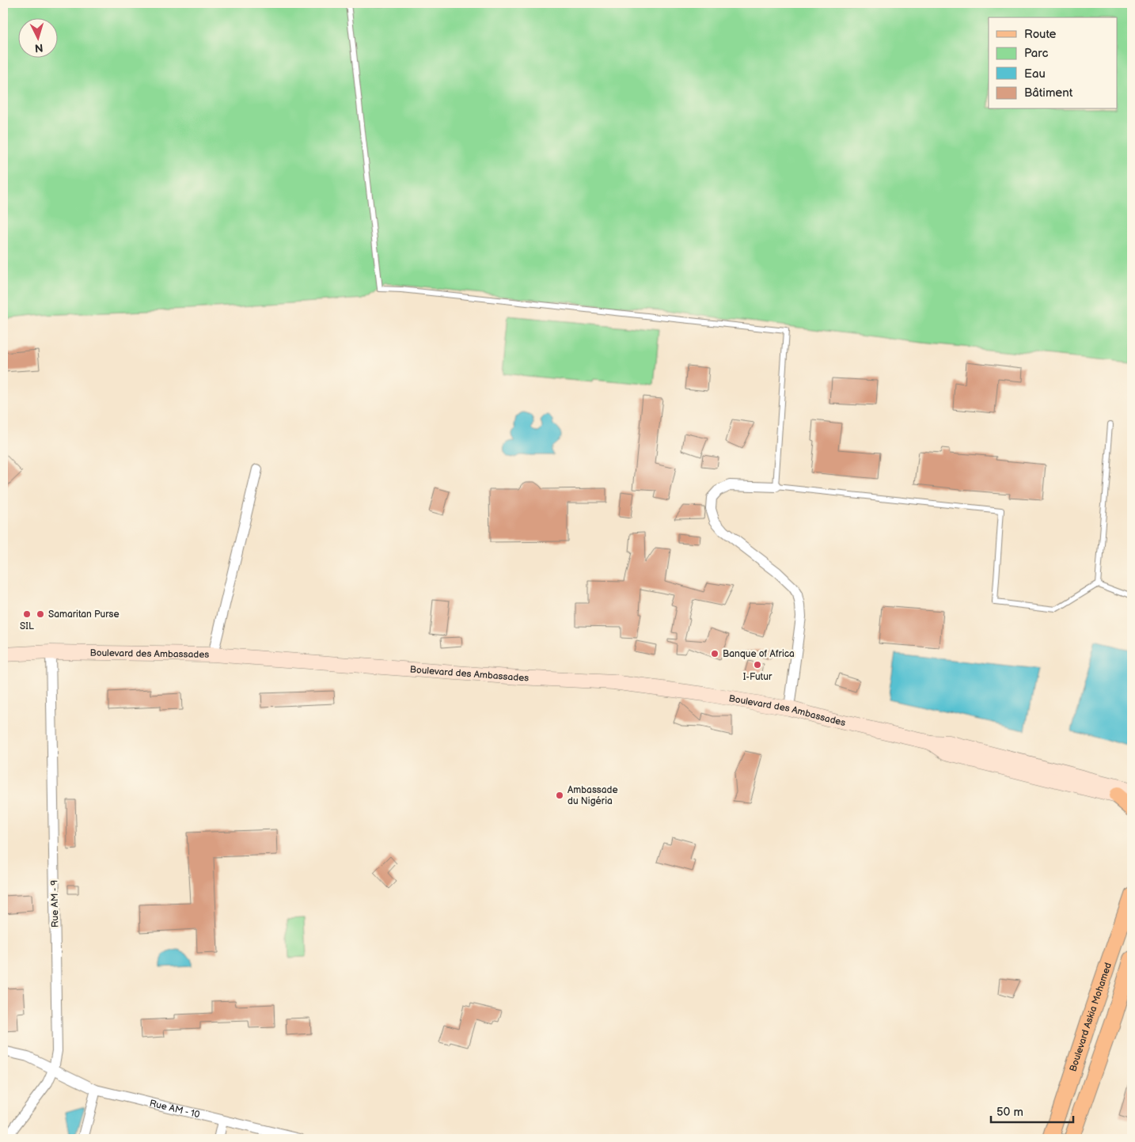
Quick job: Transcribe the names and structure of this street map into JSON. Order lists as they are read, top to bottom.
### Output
{
  "streets": {
    "main road": ["Boulevard des Ambassades", "Boulevard Askia Mohamed"],
    "street": ["Rue AM - 9", "Rue AM - 10"]
  },
  "crossings": [
    ["Boulevard des Ambassades", "Rue AM - 9"],
    ["Rue AM - 9", "Rue AM - 10"]
  ],
  "places": [
    "SIL",
    "Samaritan Purse",
    "Banque of Africa",
    "I-Futur",
    "Ambassade du Nigéria"
  ],
  "legend": [
    "Route",
    "Parc",
    "Eau",
    "Bâtiment"
  ],
  "scale_bar": "50 m",
  "north": "bottom"
}
